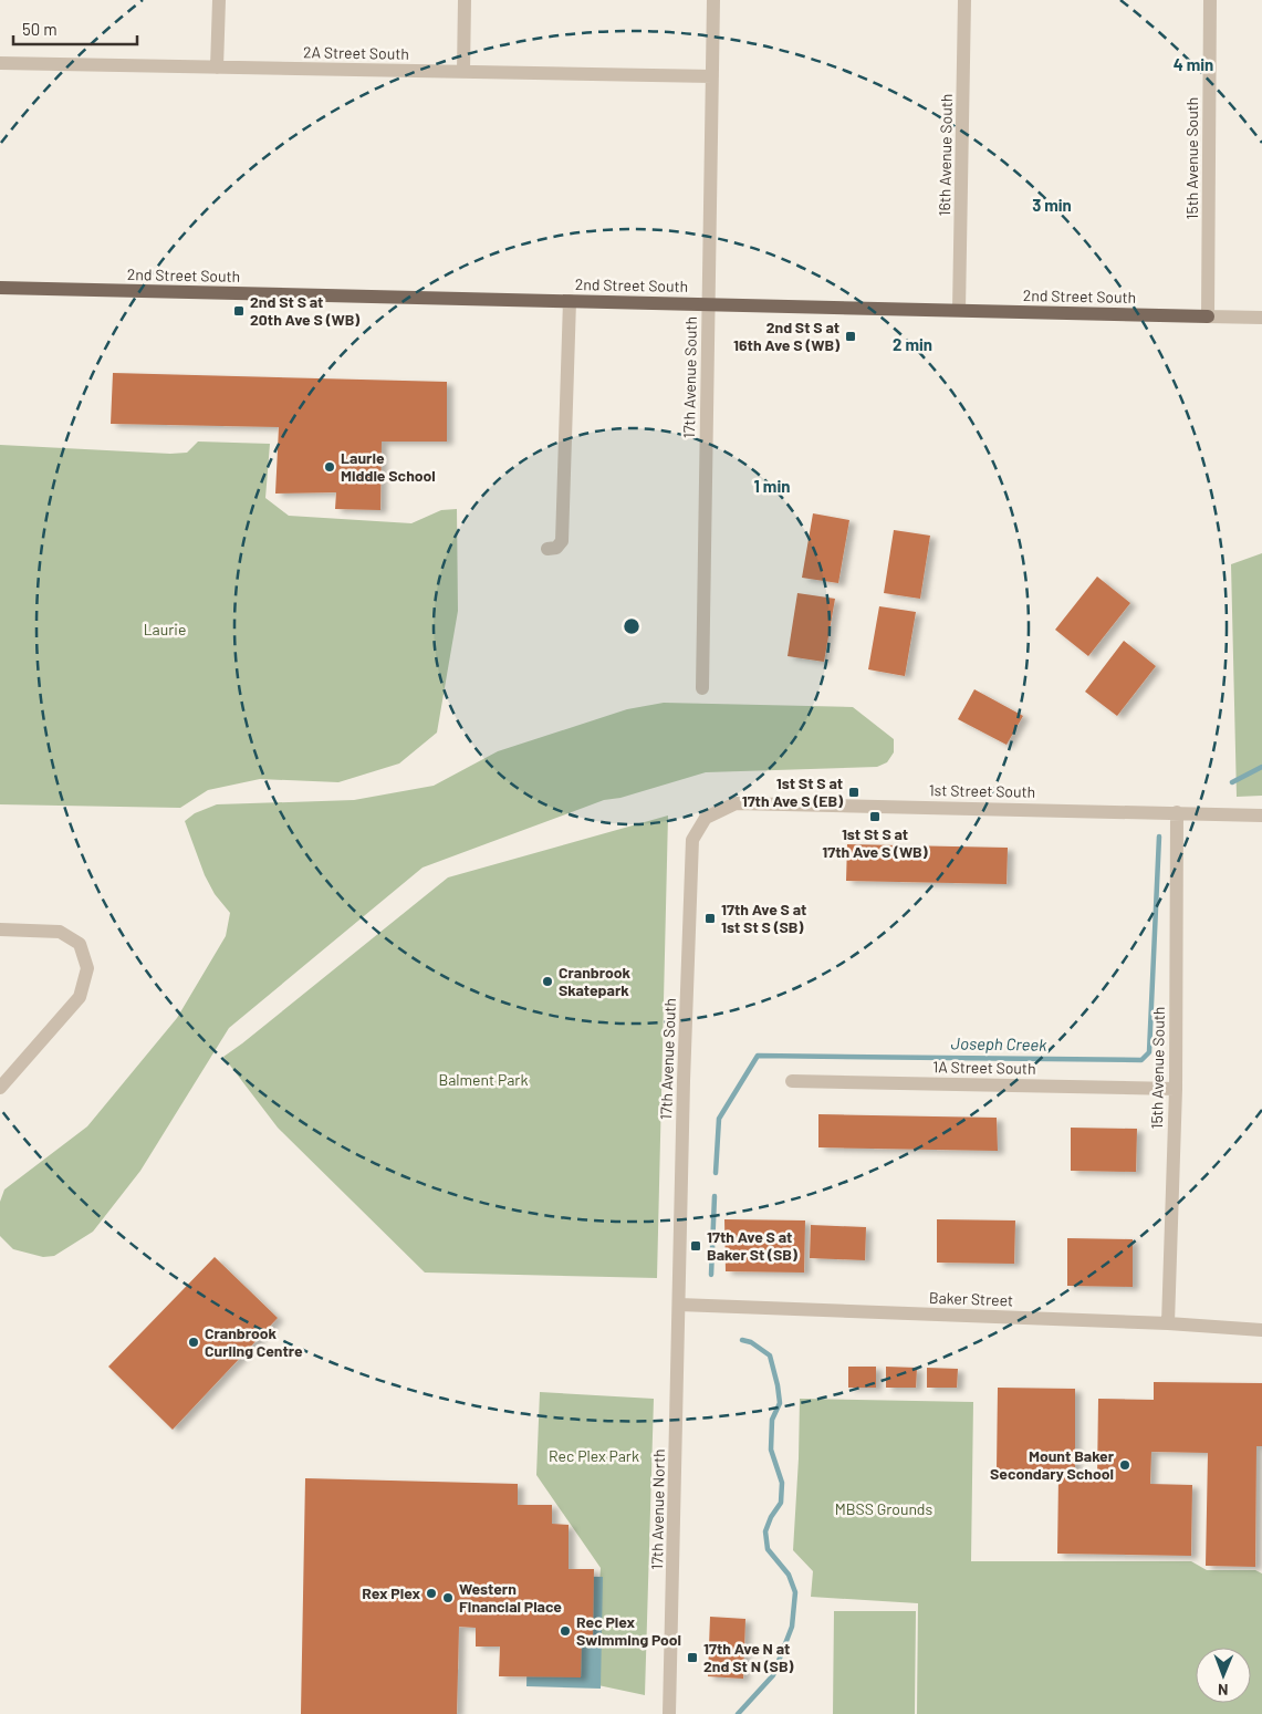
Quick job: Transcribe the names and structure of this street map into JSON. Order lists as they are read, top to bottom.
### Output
{
  "streets": {
    "main road": ["2nd Street South"],
    "street": [
      "2A Street South",
      "16th Avenue South",
      "15th Avenue South",
      "17th Avenue South",
      "1st Street South",
      "1A Street South",
      "Baker Street",
      "17th Avenue North"
    ]
  },
  "crossings": [
    ["2A Street South", "17th Avenue South"],
    ["16th Avenue South", "2nd Street South"],
    ["15th Avenue South", "2nd Street South"],
    ["15th Avenue South", "1st Street South"],
    ["15th Avenue South", "1A Street South"],
    ["15th Avenue South", "Baker Street"],
    ["2nd Street South", "17th Avenue South"],
    ["17th Avenue South", "1st Street South"],
    ["17th Avenue South", "Baker Street"],
    ["17th Avenue South", "17th Avenue North"],
    ["Baker Street", "17th Avenue North"]
  ],
  "water": ["Joseph Creek"],
  "parks": [
    "Laurie",
    "Balment Park",
    "Rec Plex Park",
    "MBSS Grounds"
  ],
  "places": {
    "transit": [
      "2nd St S at 20th Ave S (WB)",
      "2nd St S at 16th Ave S (WB)",
      "1st St S at 17th Ave S (EB)",
      "1st St S at 17th Ave S (WB)",
      "17th Ave S at 1st St S (SB)",
      "17th Ave S at Baker St (SB)",
      "17th Ave N at 2nd St N (SB)"
    ],
    "other": [
      "Laurie Middle School",
      "Cranbrook Skatepark",
      "Cranbrook Curling Centre",
      "Mount Baker Secondary School",
      "Rex Plex",
      "Western Financial Place",
      "Rec Plex Swimming Pool"
    ]
  },
  "scale_bar": "50 m",
  "north": "bottom",
  "rings": [
    "4 min",
    "3 min",
    "2 min",
    "1 min"
  ]
}
